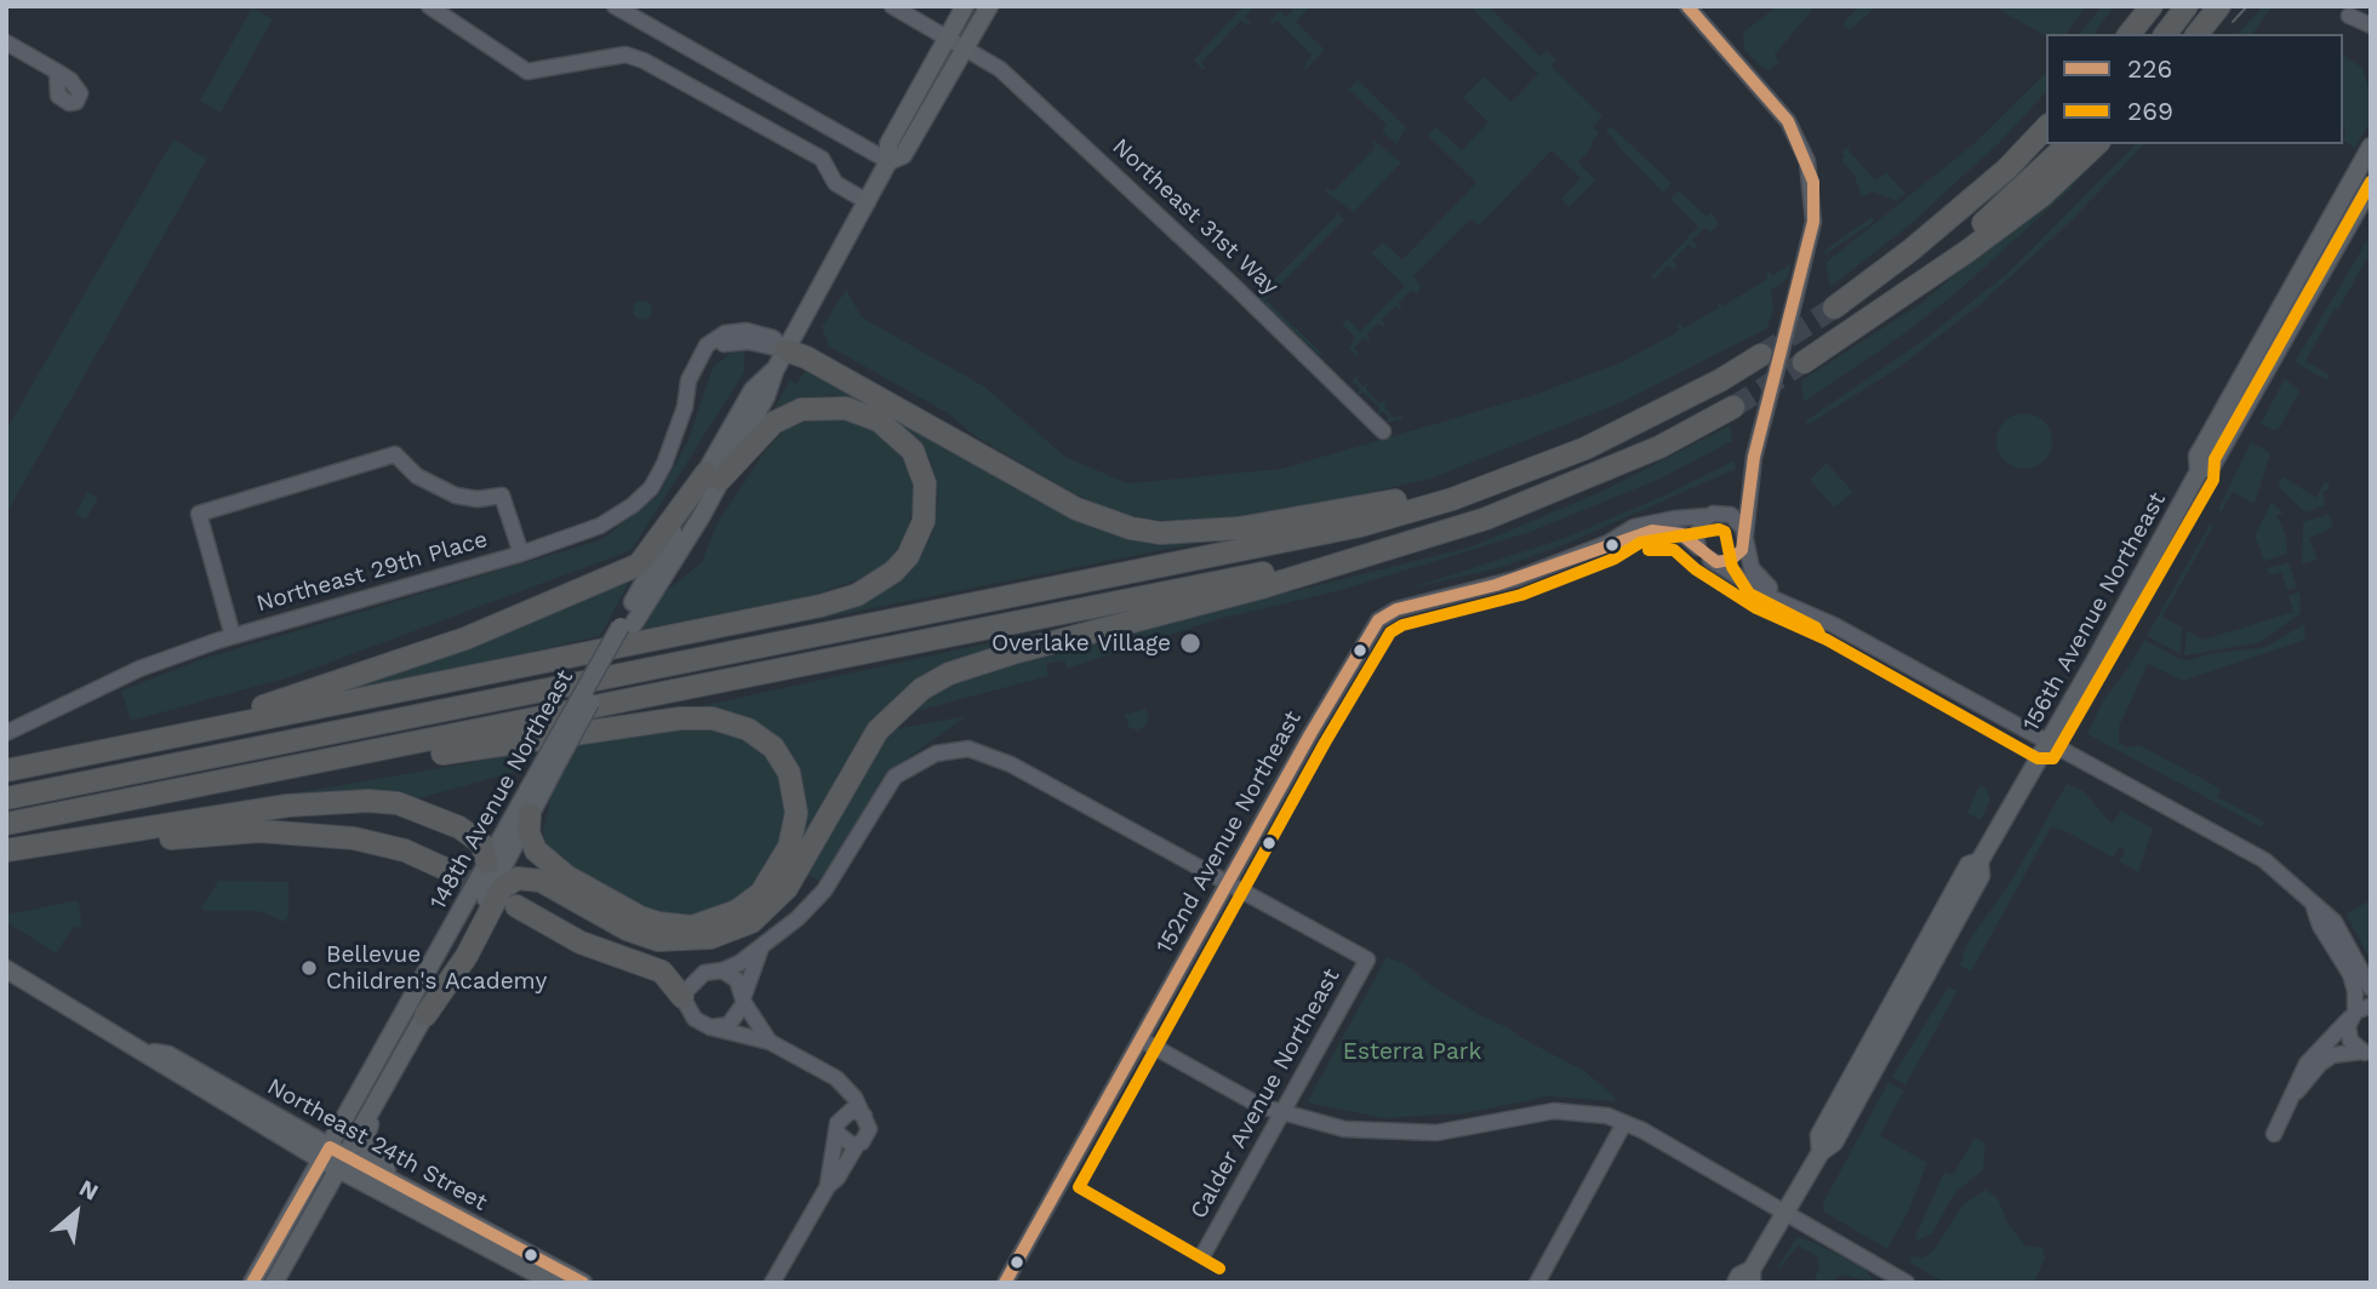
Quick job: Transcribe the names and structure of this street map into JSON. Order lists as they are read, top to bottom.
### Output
{
  "streets": {
    "main road": ["156th Avenue Northeast", "148th Avenue Northeast", "Northeast 24th Street"],
    "street": [
      "Northeast 31st Way",
      "Northeast 29th Place",
      "152nd Avenue Northeast",
      "Calder Avenue Northeast"
    ]
  },
  "crossings": [
    ["Northeast 31st Way", "148th Avenue Northeast"],
    ["Northeast 29th Place", "148th Avenue Northeast"],
    ["148th Avenue Northeast", "Northeast 24th Street"],
    ["152nd Avenue Northeast", "Calder Avenue Northeast"]
  ],
  "parks": ["Esterra Park"],
  "places": ["Overlake Village", "Bellevue Children's Academy"],
  "lines": ["transit line 226", "transit line 269"],
  "legend": ["226", "269"],
  "north": "top right"
}
